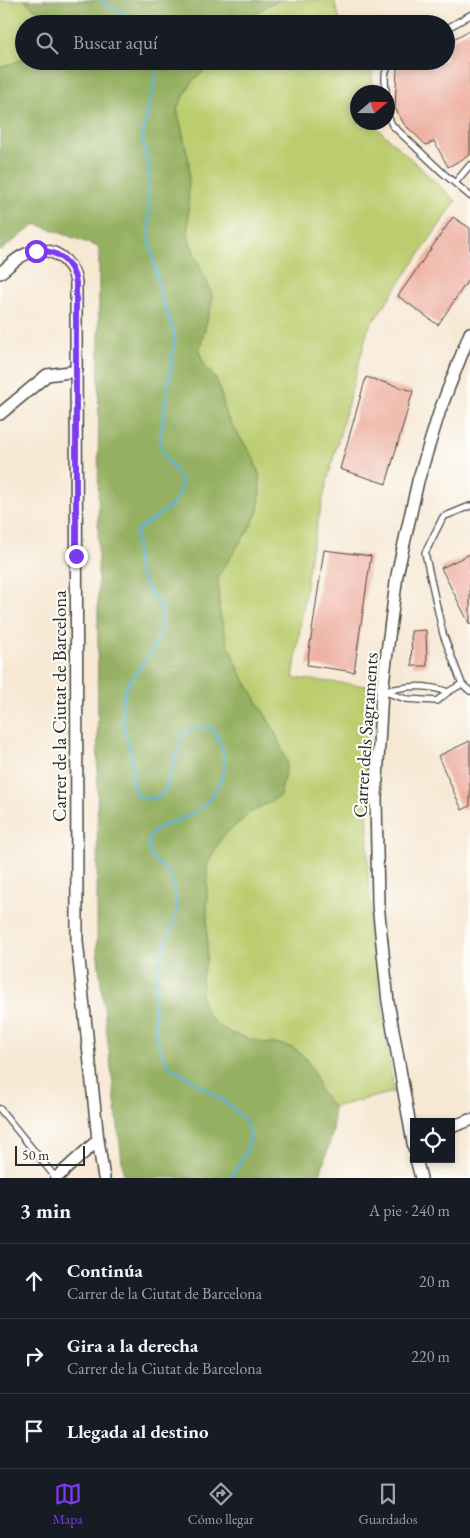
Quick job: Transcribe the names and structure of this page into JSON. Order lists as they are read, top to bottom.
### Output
{
  "streets": {
    "street": ["Carrer de la Ciutat de Barcelona", "Carrer dels Sagraments"]
  },
  "scale_bar": "50 m",
  "north": "right",
  "page": {
    "search": "Buscar aquí",
    "scale": "50 m",
    "heading": ["3 min", "A pie · 240 m"],
    "list": [
      ["Continúa", "Carrer de la Ciutat de Barcelona", "20 m"],
      ["Gira a la derecha", "Carrer de la Ciutat de Barcelona", "220 m"],
      "Llegada al destino"
    ],
    "nav": ["Mapa", "Cómo llegar", "Guardados"]
  }
}
